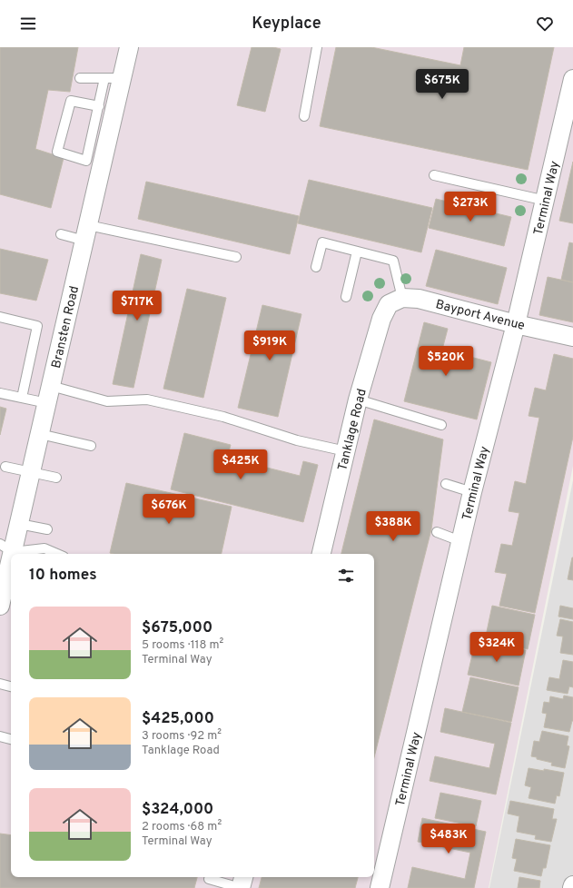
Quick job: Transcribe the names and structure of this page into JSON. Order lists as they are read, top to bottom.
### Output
{
  "streets": {
    "street": [
      "Terminal Way",
      "Bayport Avenue",
      "Bransten Road",
      "Tanklage Road"
    ]
  },
  "crossings": [
    ["Terminal Way", "Bayport Avenue"],
    ["Bayport Avenue", "Tanklage Road"]
  ],
  "page": {
    "header": "Keyplace",
    "price": [
      "$675K",
      "$273K",
      "$717K",
      "$919K",
      "$520K",
      "$425K",
      "$676K",
      "$388K",
      "$324K",
      "$483K"
    ],
    "heading": "10 homes",
    "list": [
      {
        "name": "$675,000",
        "note": "5 rooms · 118 m² · Terminal Way"
      },
      {
        "name": "$425,000",
        "note": "3 rooms · 92 m² · Tanklage Road"
      },
      {
        "name": "$324,000",
        "note": "2 rooms · 68 m² · Terminal Way"
      }
    ]
  }
}
